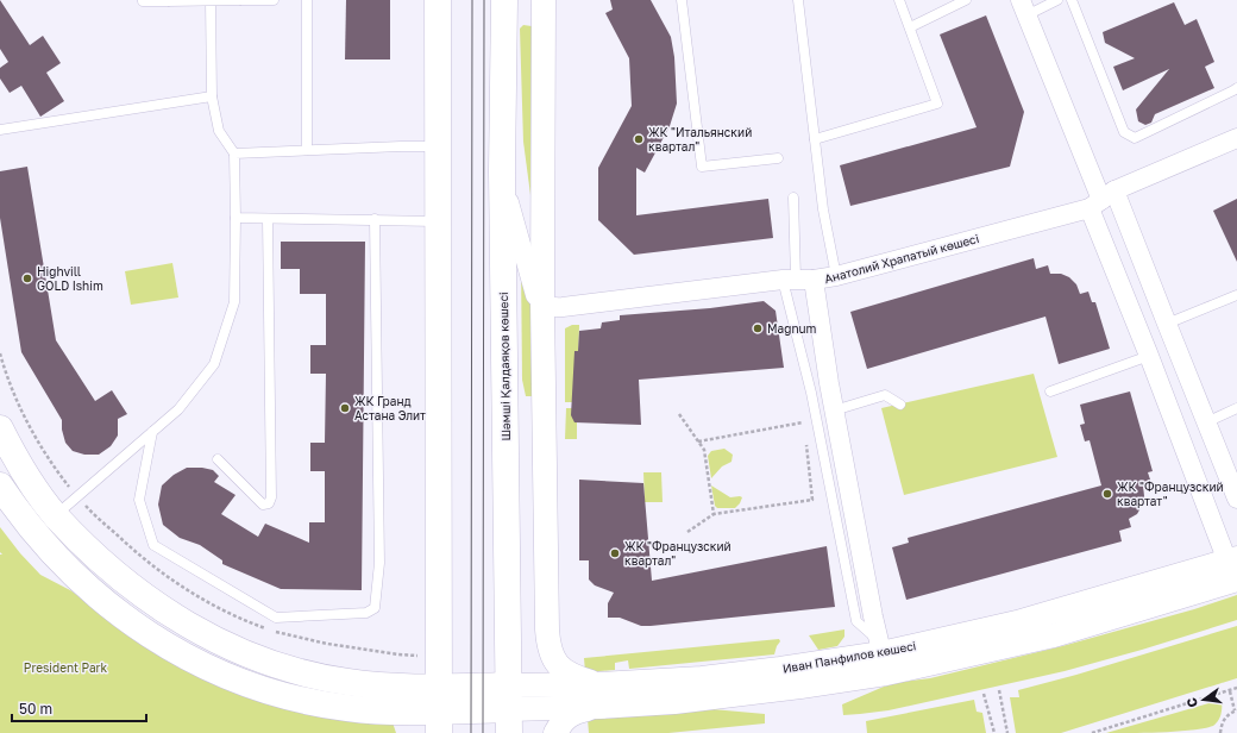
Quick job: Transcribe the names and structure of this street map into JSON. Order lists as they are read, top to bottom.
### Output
{
  "streets": {
    "main road": ["Шәмші Қалдаяқов көшесі"],
    "street": ["Анатолий Храпатый көшесі", "Иван Панфилов көшесі"]
  },
  "crossings": [
    ["Шәмші Қалдаяқов көшесі", "Иван Панфилов көшесі"]
  ],
  "parks": ["President Park"],
  "places": [
    "ЖК \"Итальянский квартал\"",
    "Highvill GOLD Ishim",
    "Magnum",
    "ЖК Гранд Астана Элит",
    "ЖК \"Французский квартат\"",
    "ЖК \"Французский квартал\""
  ],
  "scale_bar": "50 m",
  "north": "left"
}
